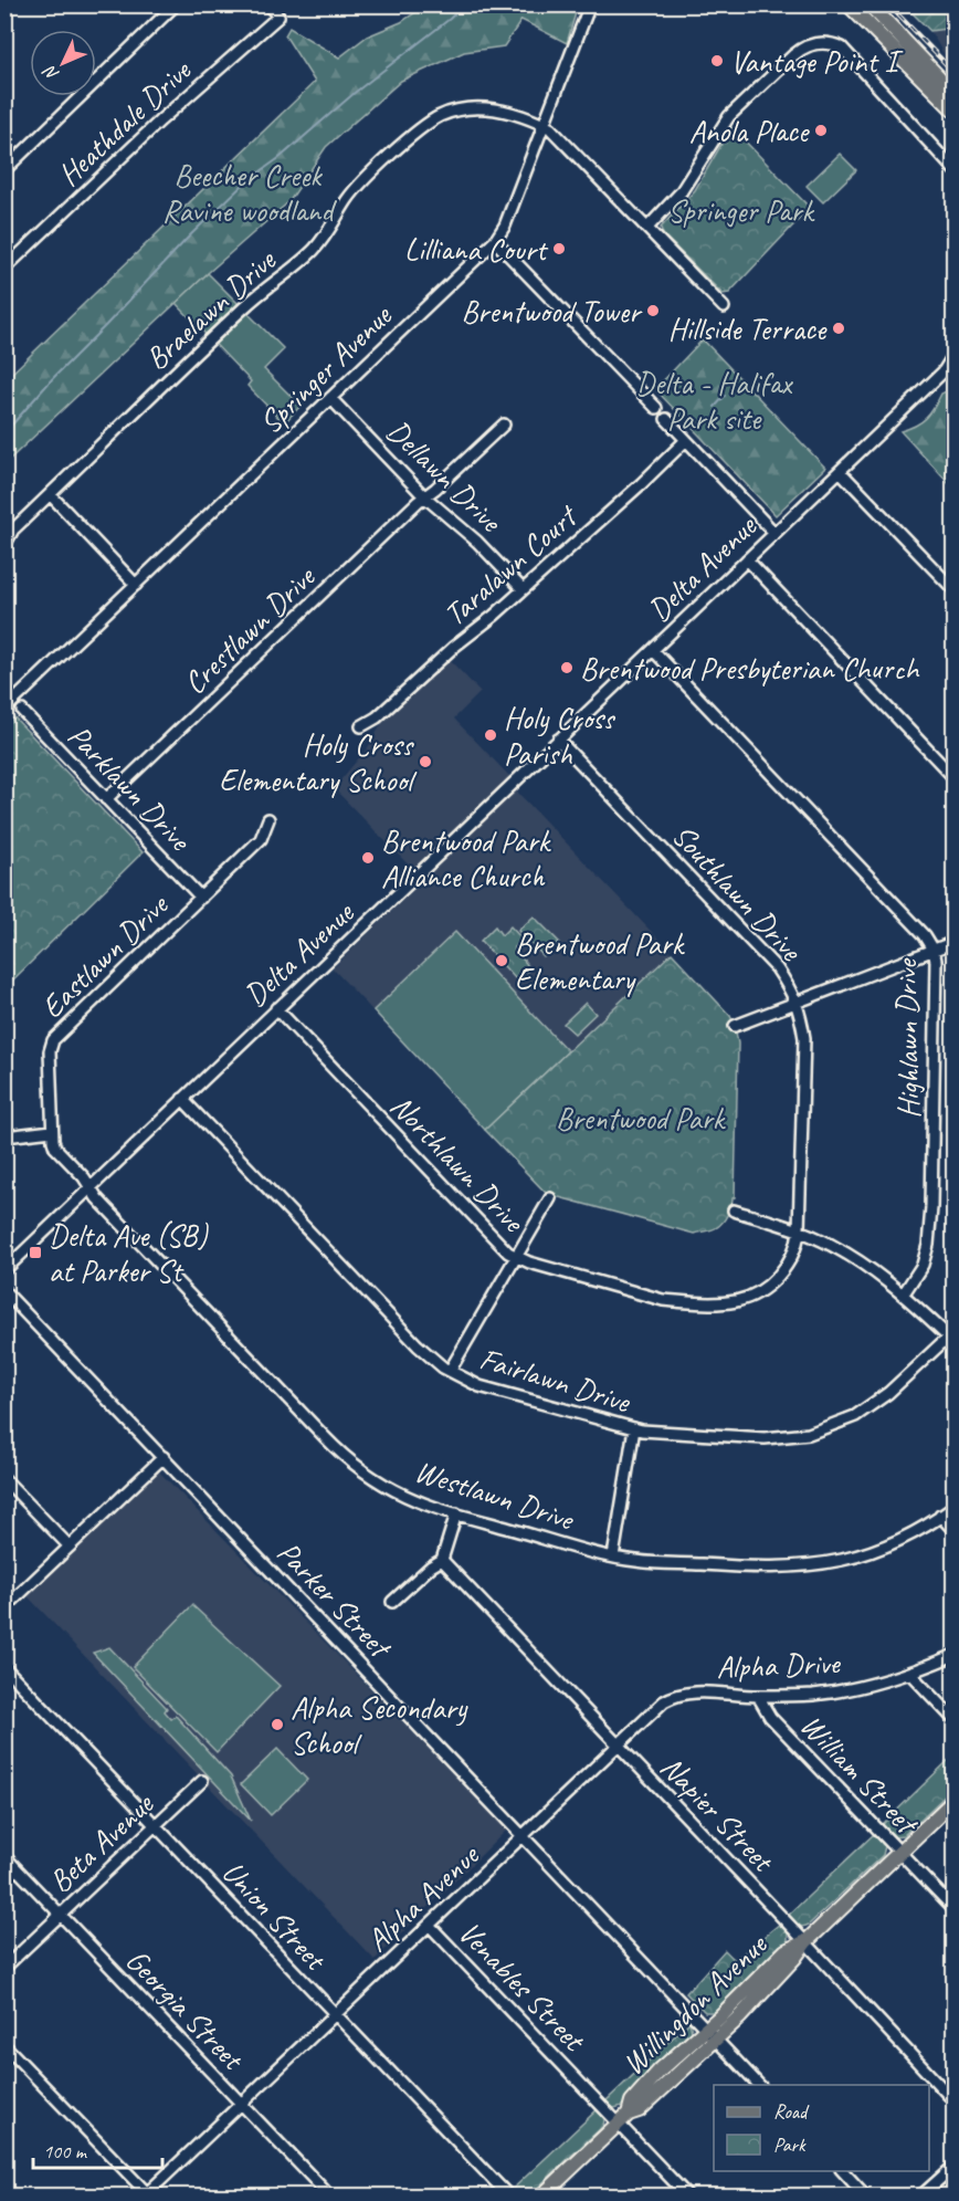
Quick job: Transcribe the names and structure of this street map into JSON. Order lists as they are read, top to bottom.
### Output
{
  "streets": {
    "main road": ["Willingdon Avenue"],
    "street": [
      "Heathdale Drive",
      "Braelawn Drive",
      "Springer Avenue",
      "Dellawn Drive",
      "Taralawn Court",
      "Delta Avenue",
      "Crestlawn Drive",
      "Parklawn Drive",
      "Southlawn Drive",
      "Eastlawn Drive",
      "Highlawn Drive",
      "Northlawn Drive",
      "Fairlawn Drive",
      "Westlawn Drive",
      "Parker Street",
      "Alpha Drive",
      "William Street",
      "Napier Street",
      "Beta Avenue",
      "Alpha Avenue",
      "Union Street",
      "Venables Street",
      "Georgia Street"
    ]
  },
  "crossings": [
    ["Braelawn Drive", "Springer Avenue"],
    ["Springer Avenue", "Dellawn Drive"],
    ["Dellawn Drive", "Taralawn Court"],
    ["Dellawn Drive", "Crestlawn Drive"],
    ["Delta Avenue", "Southlawn Drive"],
    ["Delta Avenue", "Eastlawn Drive"],
    ["Delta Avenue", "Highlawn Drive"],
    ["Delta Avenue", "Northlawn Drive"],
    ["Delta Avenue", "Fairlawn Drive"],
    ["Delta Avenue", "Westlawn Drive"],
    ["Crestlawn Drive", "Parklawn Drive"],
    ["Parklawn Drive", "Eastlawn Drive"],
    ["Southlawn Drive", "Northlawn Drive"],
    ["Eastlawn Drive", "Westlawn Drive"],
    ["Parker Street", "Alpha Avenue"],
    ["Parker Street", "Willingdon Avenue"],
    ["Alpha Drive", "William Street"],
    ["Alpha Drive", "Napier Street"],
    ["Alpha Drive", "Alpha Avenue"],
    ["William Street", "Willingdon Avenue"],
    ["Napier Street", "Alpha Avenue"],
    ["Napier Street", "Willingdon Avenue"],
    ["Beta Avenue", "Union Street"],
    ["Beta Avenue", "Georgia Street"],
    ["Alpha Avenue", "Union Street"],
    ["Alpha Avenue", "Venables Street"],
    ["Alpha Avenue", "Georgia Street"],
    ["Venables Street", "Willingdon Avenue"]
  ],
  "parks": [
    "Beecher Creek Ravine woodland",
    "Springer Park",
    "Delta - Halifax Park site",
    "Brentwood Park"
  ],
  "places": {
    "other": [
      "Vantage Point I",
      "Anola Place",
      "Lilliana Court",
      "Brentwood Tower",
      "Hillside Terrace",
      "Brentwood Presbyterian Church",
      "Holy Cross Parish",
      "Holy Cross Elementary School",
      "Brentwood Park Alliance Church",
      "Brentwood Park Elementary",
      "Alpha Secondary School"
    ],
    "transit": ["Delta Ave (SB) at Parker St"]
  },
  "legend": ["Road", "Park"],
  "scale_bar": "100 m",
  "north": "bottom left"
}
